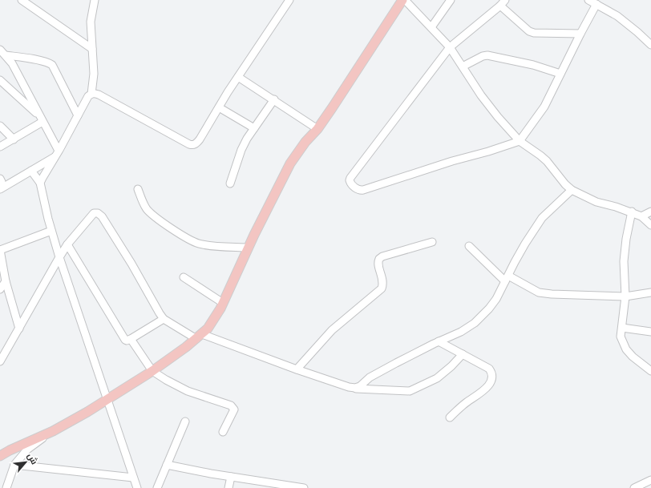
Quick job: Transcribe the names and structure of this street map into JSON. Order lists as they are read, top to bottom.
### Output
{
  "north": "top right"
}
